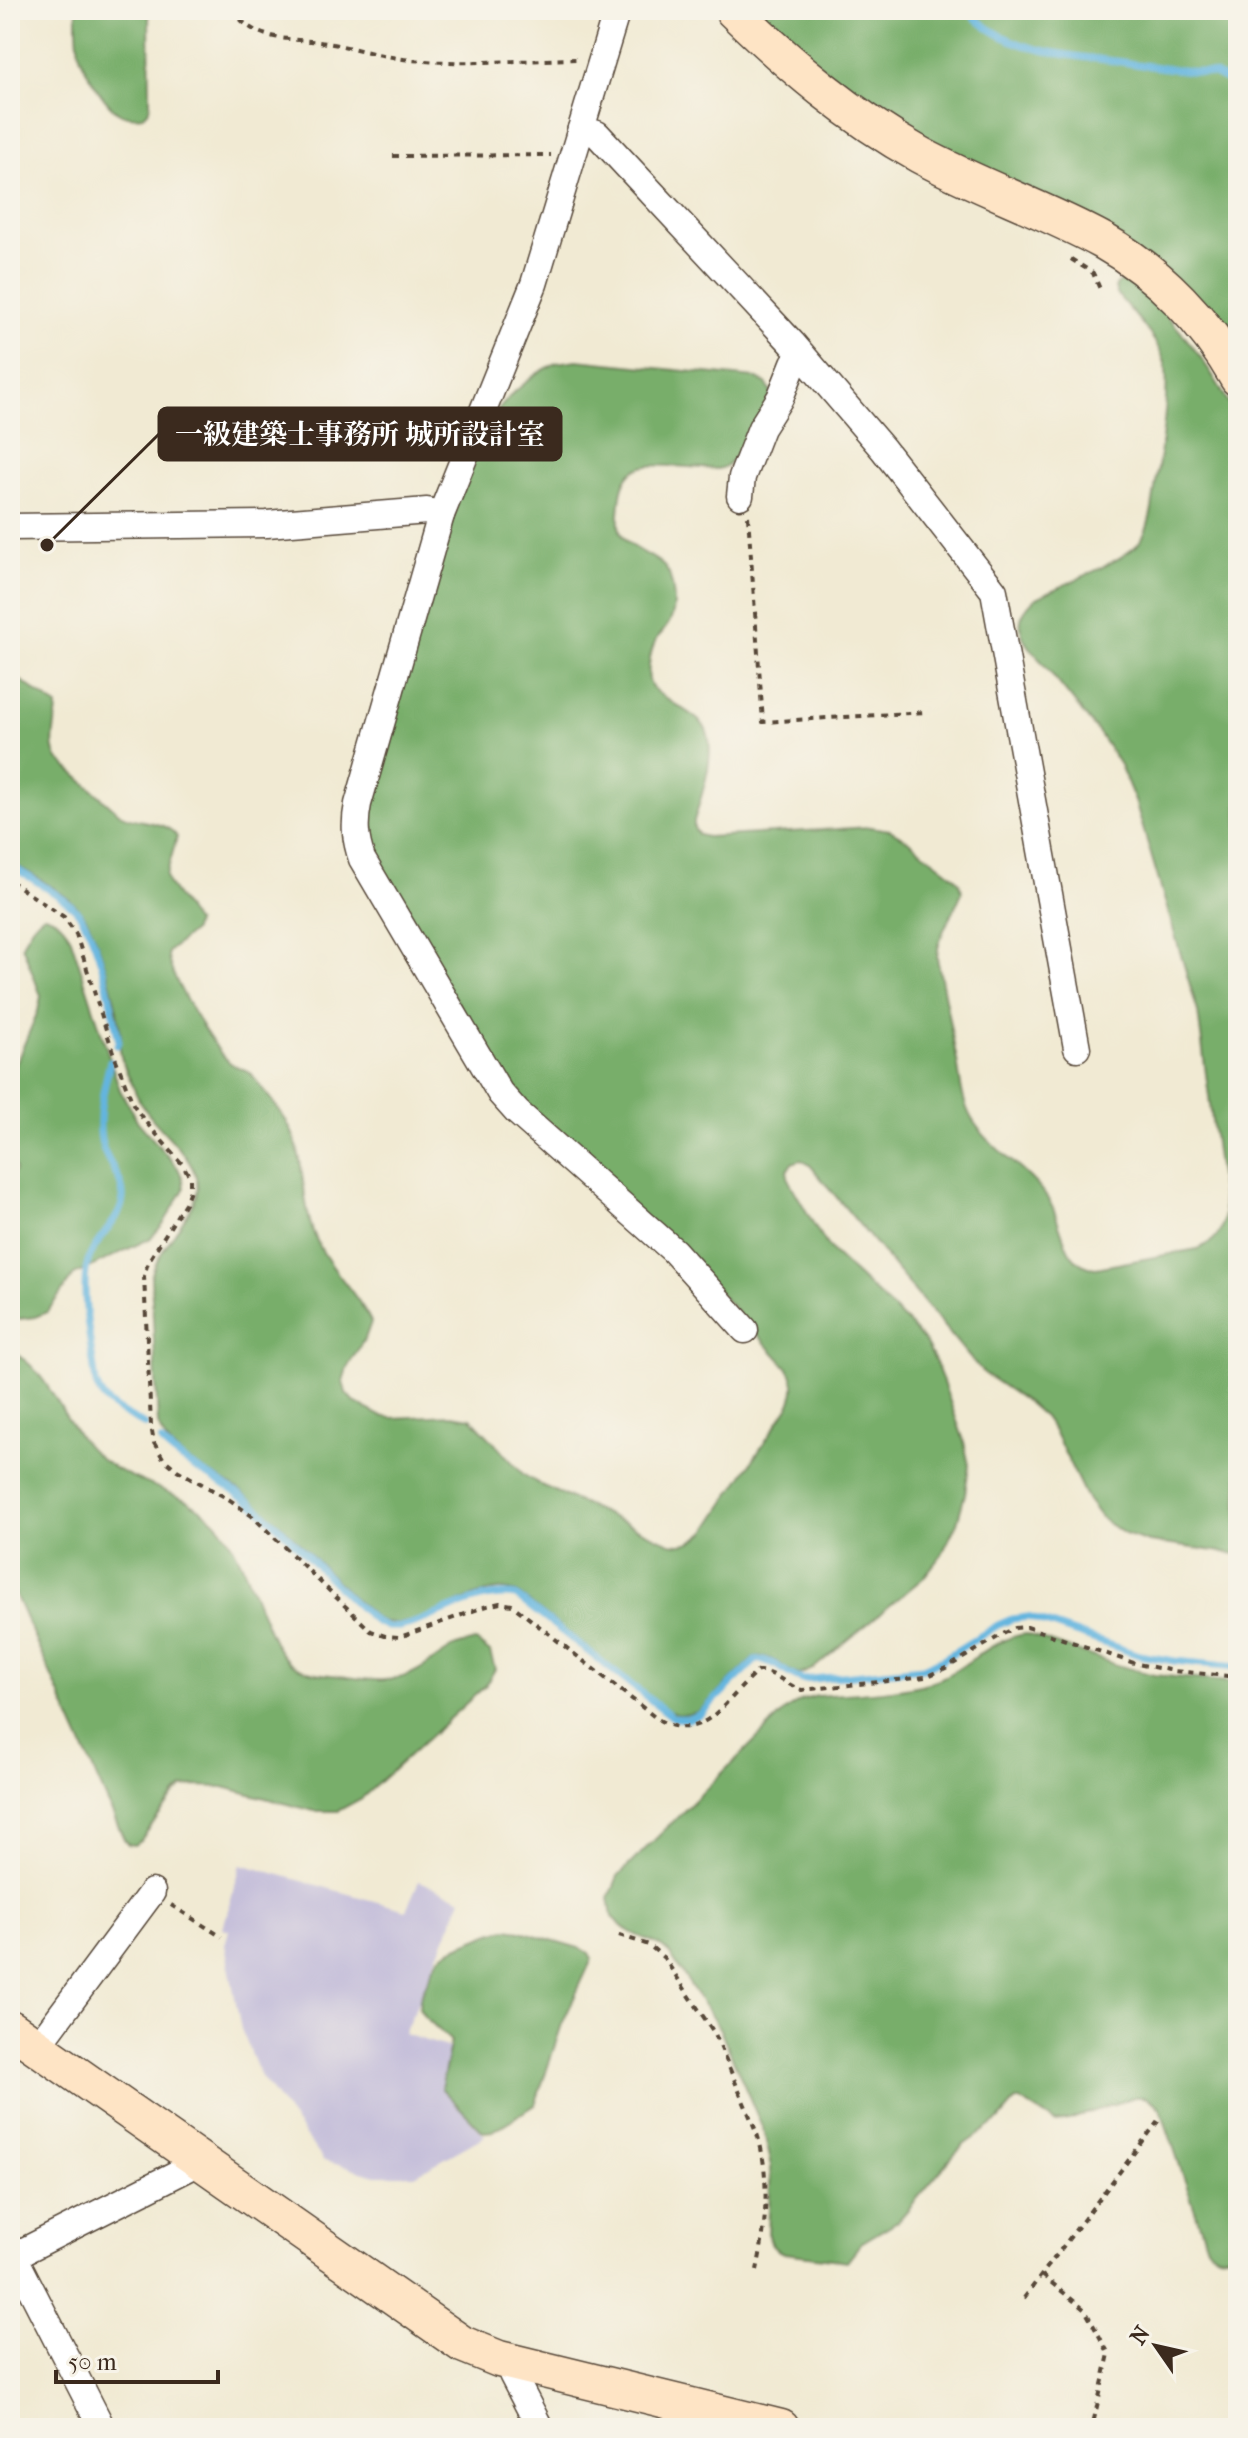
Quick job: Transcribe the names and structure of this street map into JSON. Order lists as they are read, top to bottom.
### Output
{
  "places": ["一級建築士事務所 城所設計室"],
  "scale_bar": "50 m",
  "north": "top left"
}
